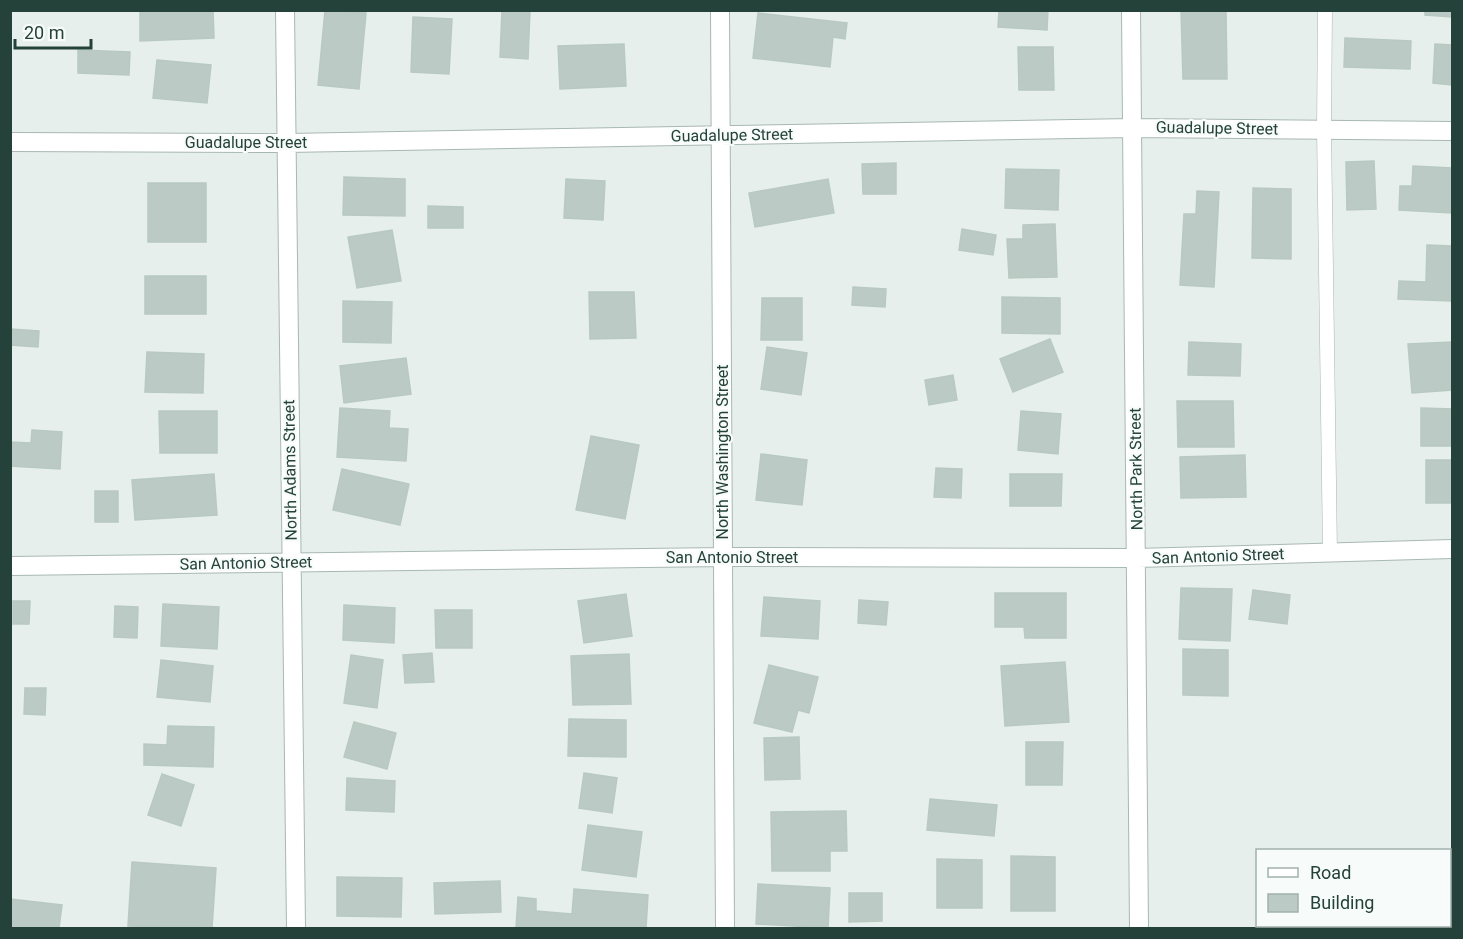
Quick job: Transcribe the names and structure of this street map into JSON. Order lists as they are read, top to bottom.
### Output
{
  "streets": {
    "street": [
      "Guadalupe Street",
      "North Washington Street",
      "North Park Street",
      "North Adams Street",
      "San Antonio Street"
    ]
  },
  "crossings": [
    ["Guadalupe Street", "North Washington Street"],
    ["Guadalupe Street", "North Park Street"],
    ["Guadalupe Street", "North Adams Street"],
    ["North Washington Street", "San Antonio Street"],
    ["North Park Street", "San Antonio Street"],
    ["North Adams Street", "San Antonio Street"]
  ],
  "legend": ["Road", "Building"],
  "scale_bar": "20 m"
}
